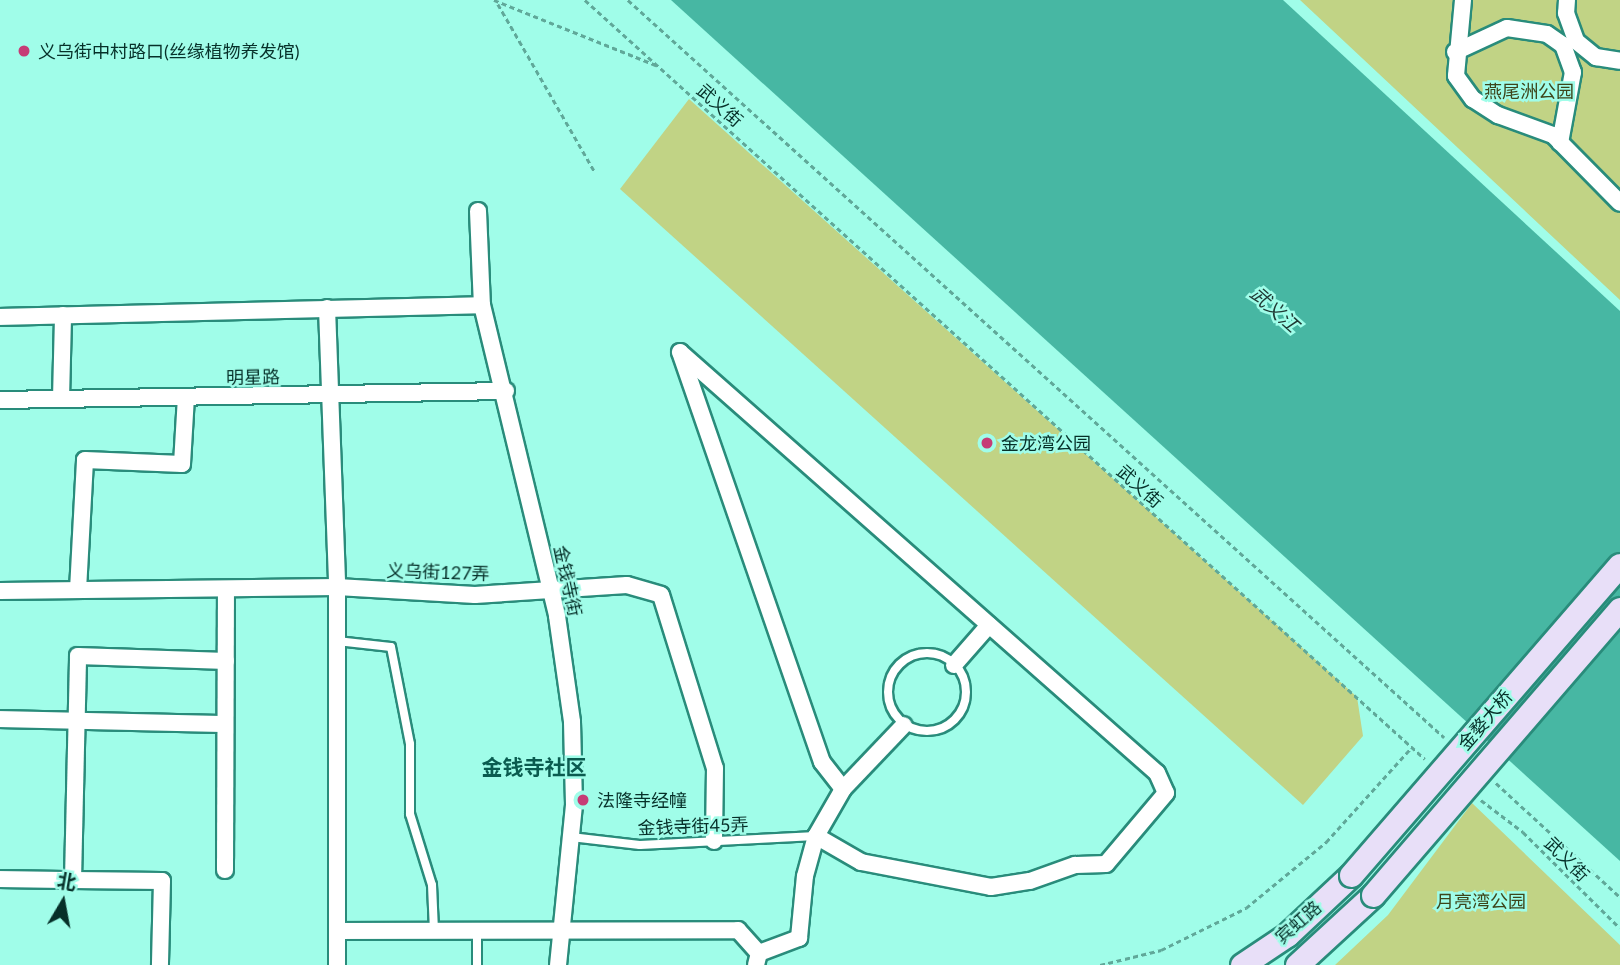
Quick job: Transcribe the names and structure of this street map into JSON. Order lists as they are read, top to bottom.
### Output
{
  "streets": {
    "main road": ["金婺大桥", "宾虹路"],
    "street": ["明星路", "义乌街127弄", "金钱寺街"],
    "lane": ["金钱寺街45弄"],
    "path": ["武义街"]
  },
  "crossings": [
    ["明星路", "金钱寺街"],
    ["义乌街127弄", "金钱寺街"],
    ["义乌街127弄", "金钱寺街45弄"],
    ["金钱寺街", "金钱寺街45弄"],
    ["金婺大桥", "宾虹路"]
  ],
  "districts": ["金钱寺社区"],
  "water": ["武义江"],
  "parks": ["燕尾洲公园", "月亮湾公园"],
  "places": ["义乌街中村路口(丝缘植物养发馆)", "金龙湾公园", "法隆寺经幢"],
  "north": "top"
}
